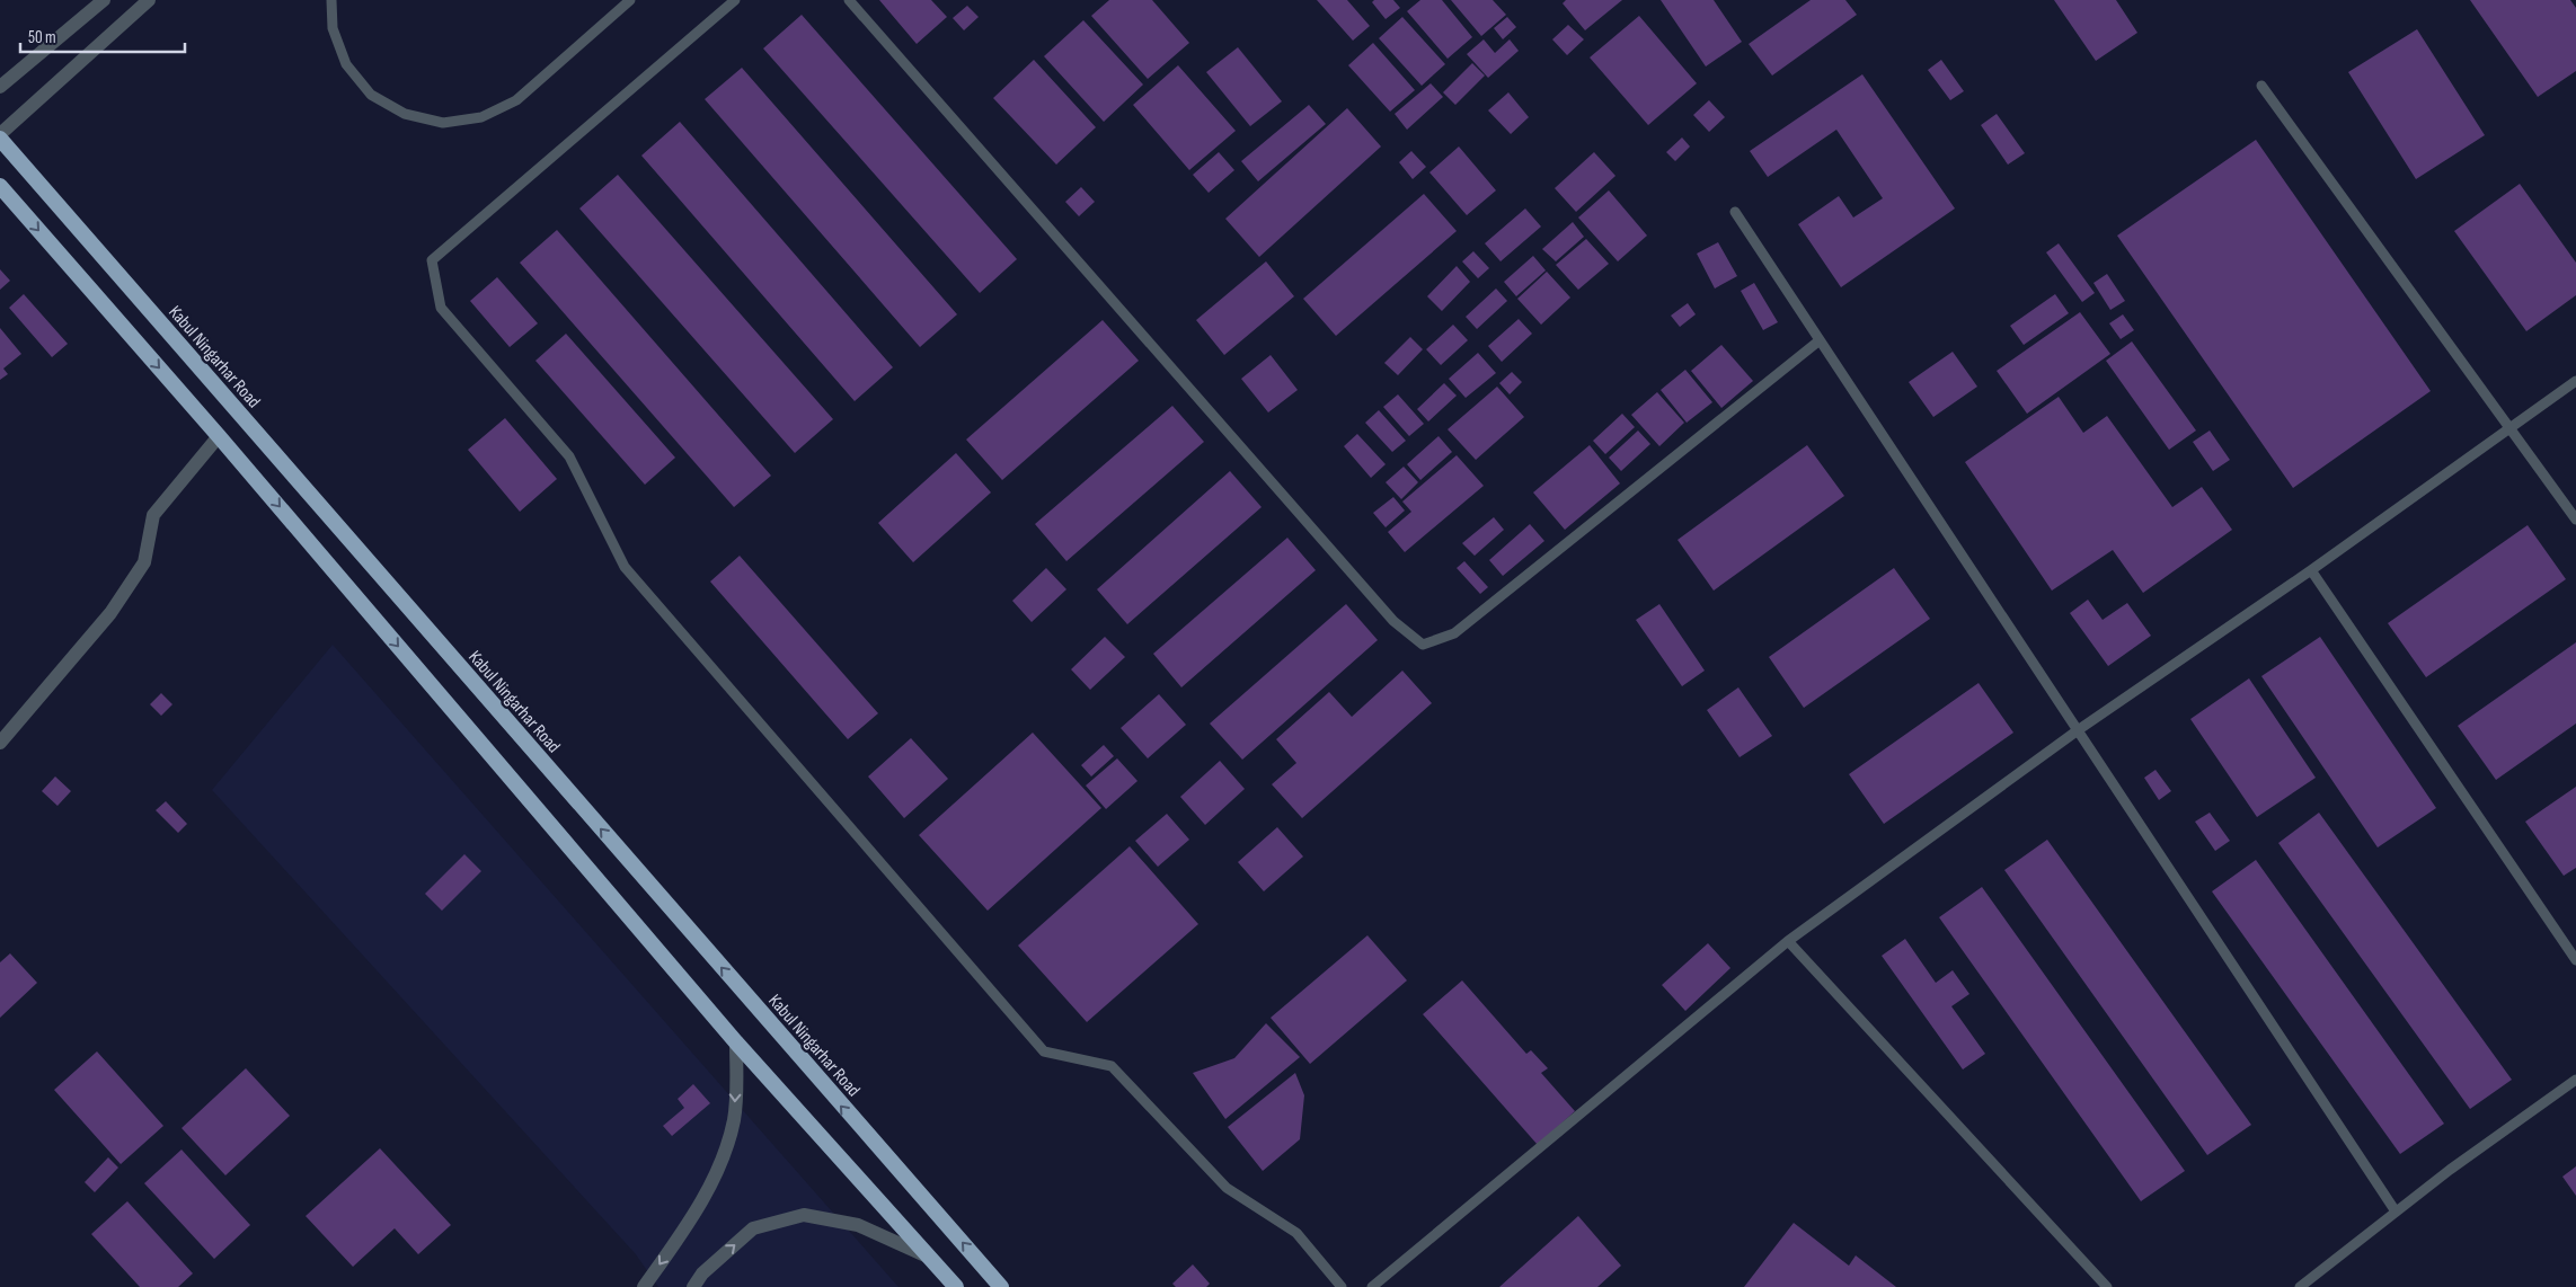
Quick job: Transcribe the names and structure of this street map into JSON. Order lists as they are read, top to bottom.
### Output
{
  "streets": {
    "highway": ["Kabul Ningarhar Road"]
  },
  "scale_bar": "50 m"
}
